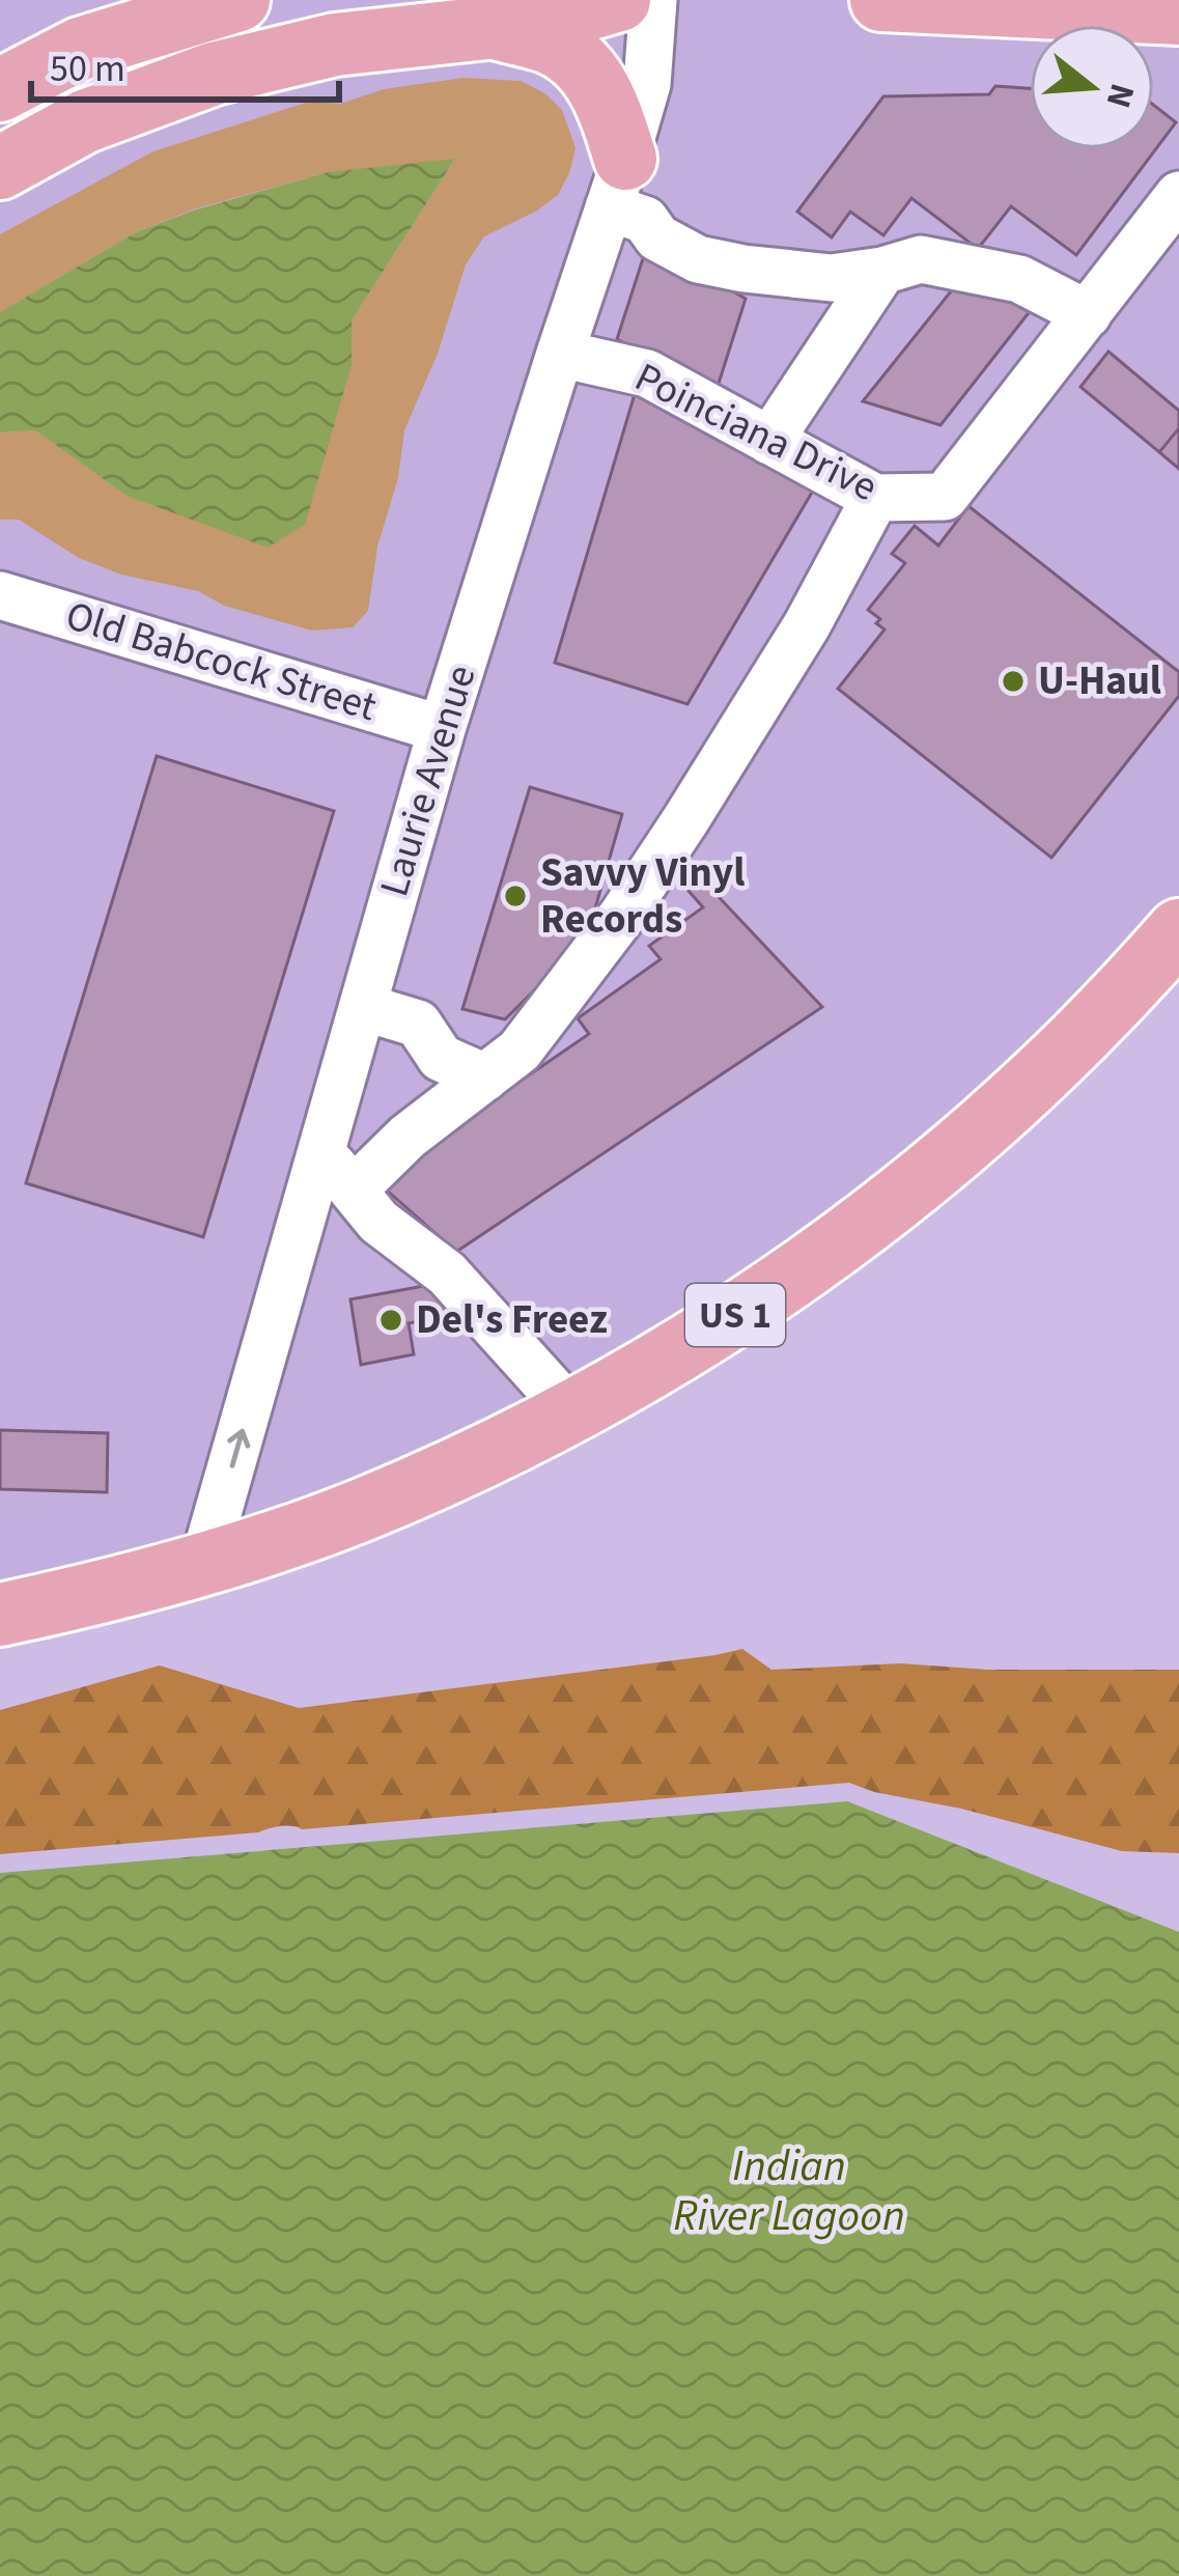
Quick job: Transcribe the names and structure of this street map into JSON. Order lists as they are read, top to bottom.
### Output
{
  "streets": {
    "main road": ["US 1"],
    "street": ["Poinciana Drive", "Old Babcock Street", "Laurie Avenue"]
  },
  "crossings": [
    ["Poinciana Drive", "Laurie Avenue"],
    ["Old Babcock Street", "Laurie Avenue"],
    ["Laurie Avenue", "US 1"]
  ],
  "water": ["Indian River Lagoon"],
  "places": ["U-Haul", "Savvy Vinyl Records", "Del's Freez"],
  "scale_bar": "50 m",
  "north": "right"
}
